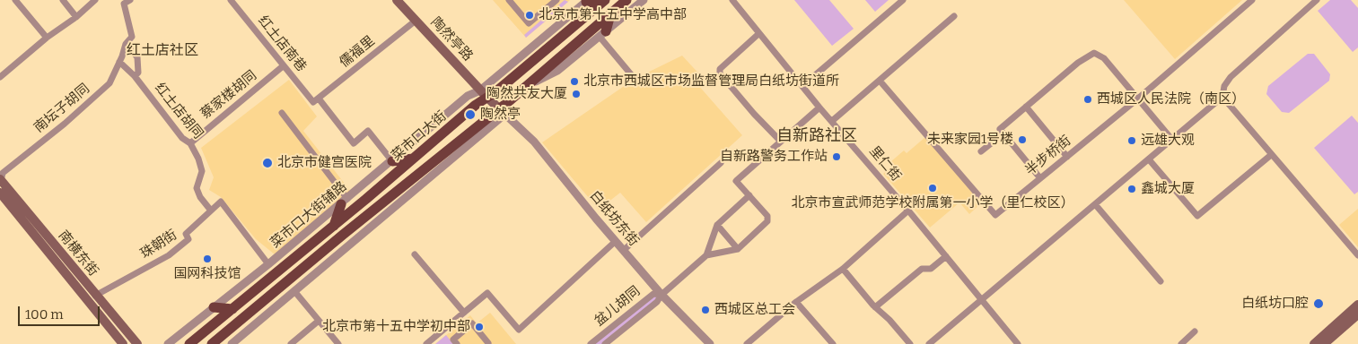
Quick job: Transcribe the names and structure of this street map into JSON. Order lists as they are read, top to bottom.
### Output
{
  "streets": {
    "main road": ["陶然亭路", "菜市口大街", "南横东街"],
    "street": [
      "红土店南巷",
      "儒福里",
      "蔡家楼胡同",
      "南坛子胡同",
      "红土店胡同",
      "半步桥街",
      "里仁街",
      "菜市口大街辅路",
      "白纸坊东街",
      "珠朝街",
      "盆儿胡同"
    ]
  },
  "crossings": [
    ["陶然亭路", "儒福里"],
    ["陶然亭路", "菜市口大街"],
    ["陶然亭路", "菜市口大街辅路"],
    ["陶然亭路", "白纸坊东街"],
    ["红土店南巷", "儒福里"],
    ["红土店南巷", "蔡家楼胡同"],
    ["红土店南巷", "菜市口大街辅路"],
    ["蔡家楼胡同", "红土店胡同"],
    ["南坛子胡同", "红土店胡同"],
    ["南坛子胡同", "南横东街"],
    ["红土店胡同", "珠朝街"],
    ["菜市口大街", "菜市口大街辅路"],
    ["菜市口大街", "白纸坊东街"],
    ["白纸坊东街", "盆儿胡同"],
    ["珠朝街", "南横东街"]
  ],
  "districts": ["红土店社区", "自新路社区"],
  "places": [
    "北京市第十五中学高中部",
    "北京市西城区市场监督管理局白纸坊街道所",
    "陶然共友大厦",
    "西城区人民法院（南区）",
    "陶然亭",
    "未来家园1号楼",
    "远雄大观",
    "自新路警务工作站",
    "北京市健宫医院",
    "北京市宣武师范学校附属第一小学（里仁校区）",
    "鑫城大厦",
    "国网科技馆",
    "白纸坊口腔",
    "西城区总工会",
    "北京市第十五中学初中部"
  ],
  "scale_bar": "100 m"
}
